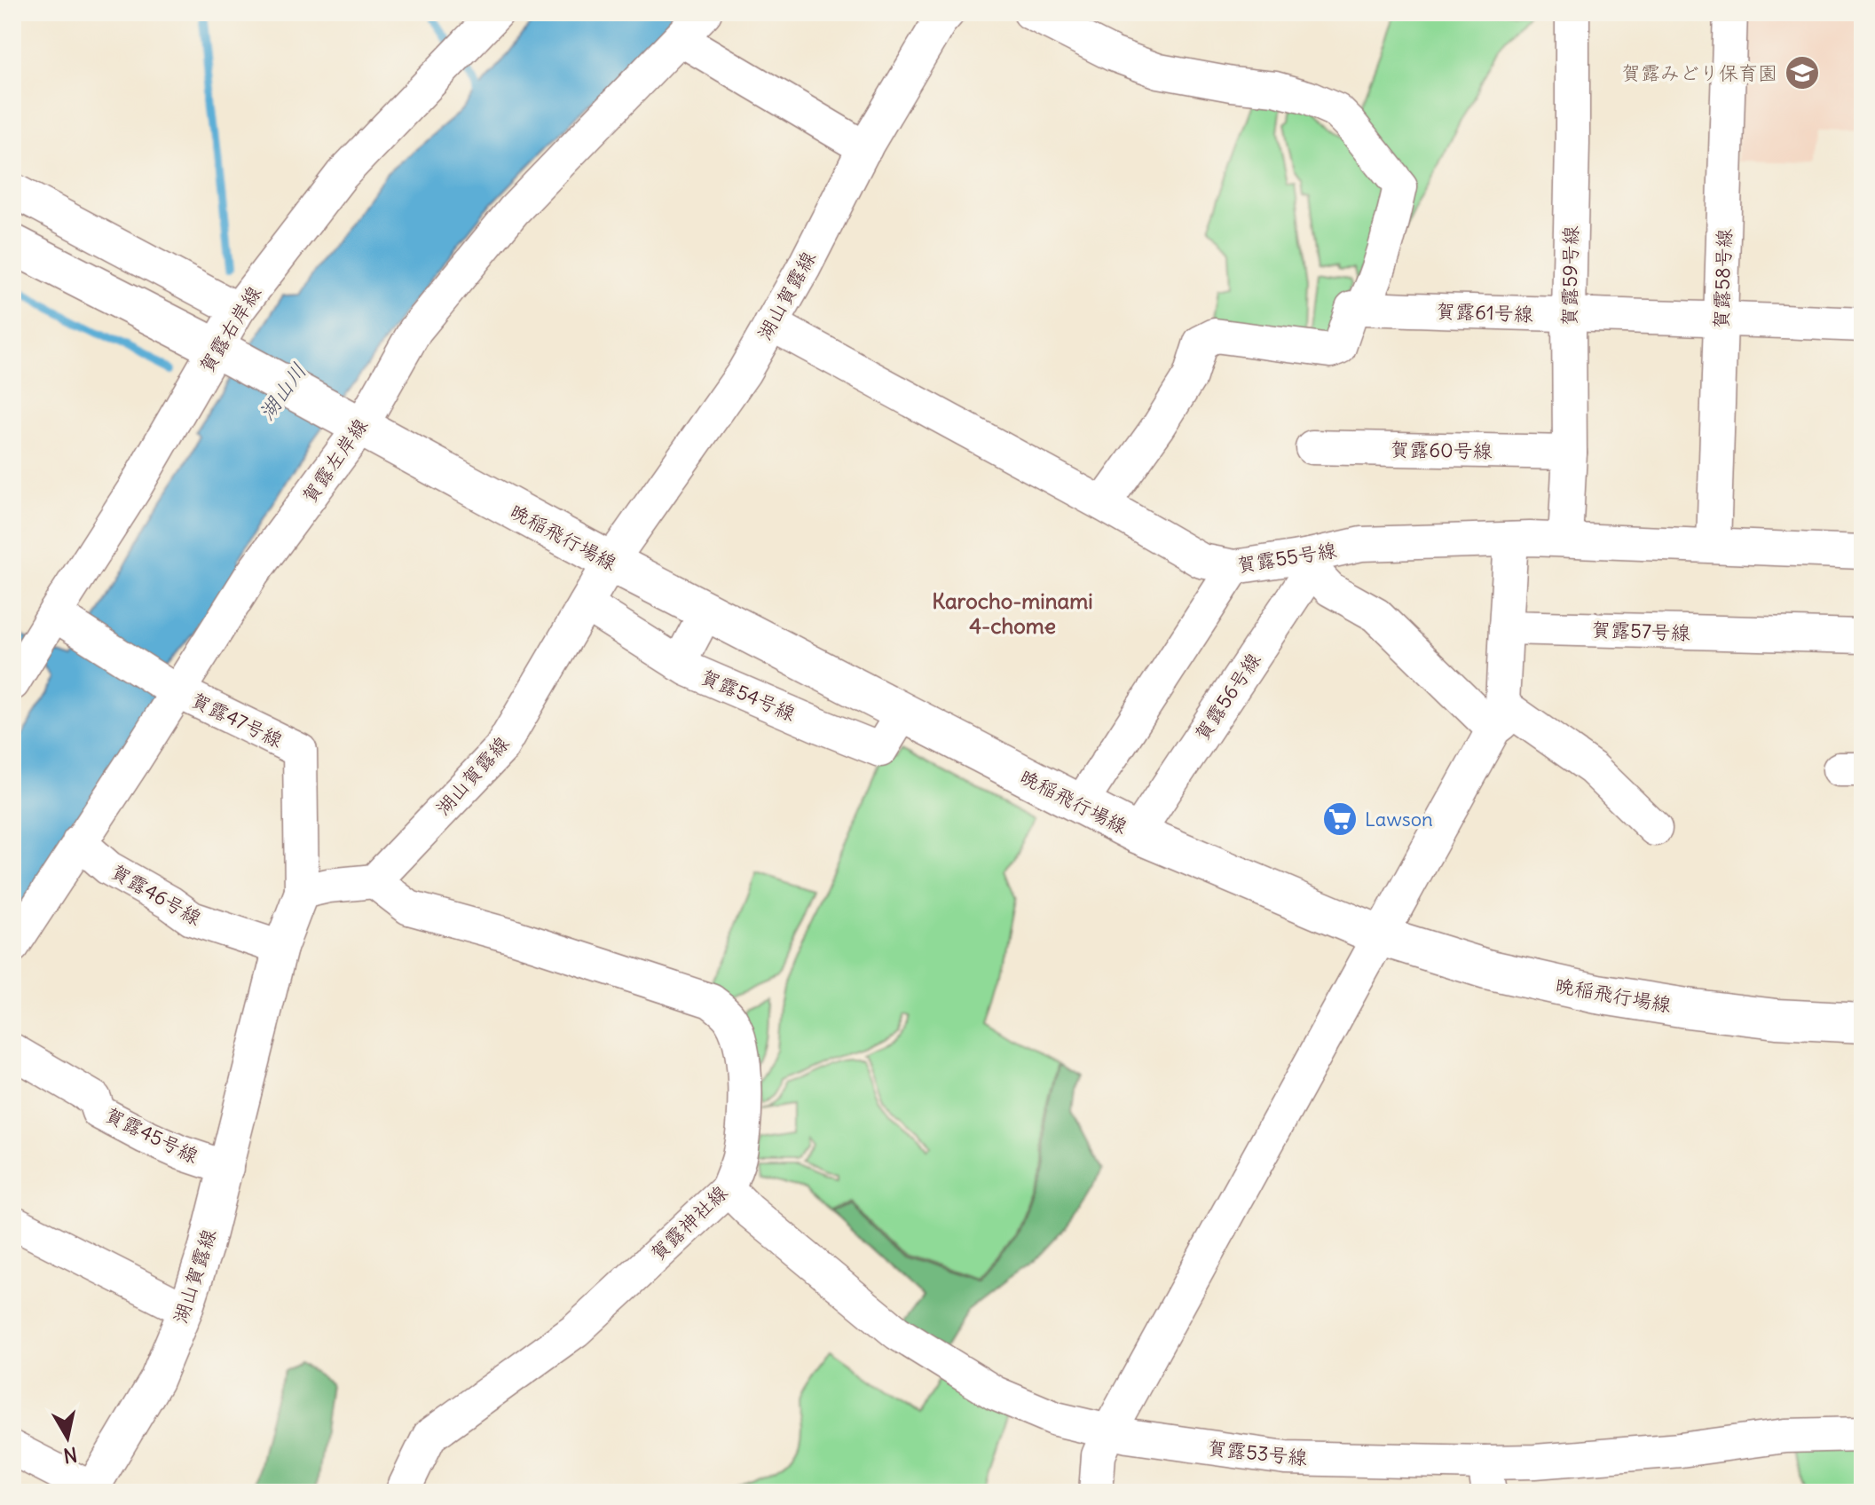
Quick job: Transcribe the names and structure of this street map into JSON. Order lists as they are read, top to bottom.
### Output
{
  "streets": {
    "street": [
      "賀露59号線",
      "賀露58号線",
      "湖山賀露線",
      "賀露61号線",
      "賀露右岸線",
      "賀露60号線",
      "賀露左岸線",
      "晩稲飛行場線",
      "賀露55号線",
      "賀露57号線",
      "賀露54号線",
      "賀露56号線",
      "賀露47号線",
      "賀露46号線",
      "賀露45号線",
      "賀露神社線",
      "賀露53号線"
    ]
  },
  "crossings": [
    ["賀露59号線", "賀露61号線"],
    ["賀露59号線", "賀露60号線"],
    ["賀露59号線", "賀露55号線"],
    ["賀露58号線", "賀露61号線"],
    ["賀露58号線", "賀露55号線"],
    ["湖山賀露線", "晩稲飛行場線"],
    ["湖山賀露線", "賀露55号線"],
    ["湖山賀露線", "賀露54号線"],
    ["湖山賀露線", "賀露47号線"],
    ["湖山賀露線", "賀露46号線"],
    ["湖山賀露線", "賀露45号線"],
    ["湖山賀露線", "賀露神社線"],
    ["賀露右岸線", "晩稲飛行場線"],
    ["賀露右岸線", "賀露47号線"],
    ["賀露左岸線", "晩稲飛行場線"],
    ["賀露左岸線", "賀露47号線"],
    ["賀露左岸線", "賀露46号線"],
    ["晩稲飛行場線", "賀露54号線"],
    ["晩稲飛行場線", "賀露56号線"],
    ["賀露55号線", "賀露56号線"],
    ["賀露神社線", "賀露53号線"]
  ],
  "districts": ["Karocho-minami 4-chome"],
  "water": ["湖山川"],
  "places": {
    "school or university": ["賀露みどり保育園"],
    "supermarket": ["Lawson"]
  },
  "north": "bottom"
}
